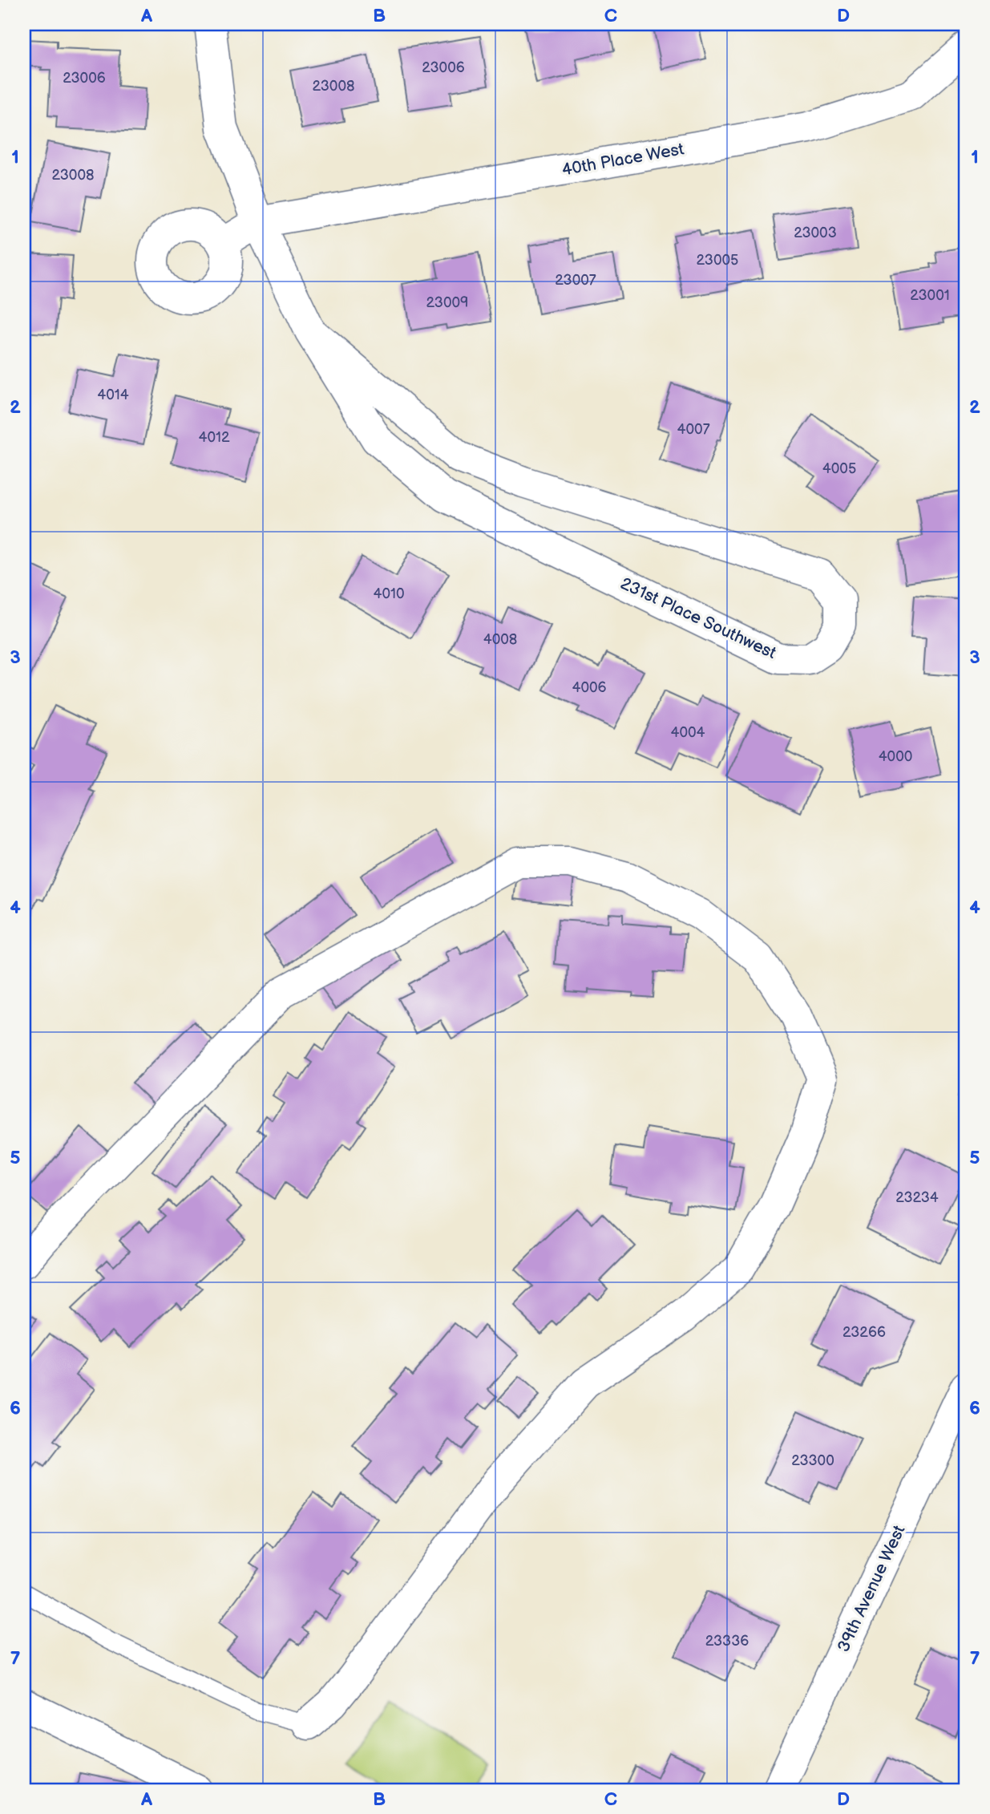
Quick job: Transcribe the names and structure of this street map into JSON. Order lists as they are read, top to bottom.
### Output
{
  "streets": {
    "street": ["40th Place West", "231st Place Southwest", "39th Avenue West"]
  },
  "crossings": [
    ["40th Place West", "231st Place Southwest"]
  ],
  "house_numbers": [
    "23006",
    "23006",
    "23008",
    "23008",
    "23003",
    "23005",
    "23007",
    "23001",
    "23009",
    "4014",
    "4007",
    "4012",
    "4005",
    "4010",
    "4008",
    "4006",
    "4004",
    "4000",
    "23234",
    "23266",
    "23300",
    "23336"
  ],
  "grid": {
    "columns": [
      "A",
      "B",
      "C",
      "D"
    ],
    "rows": [
      "1",
      "2",
      "3",
      "4",
      "5",
      "6",
      "7"
    ]
  }
}
